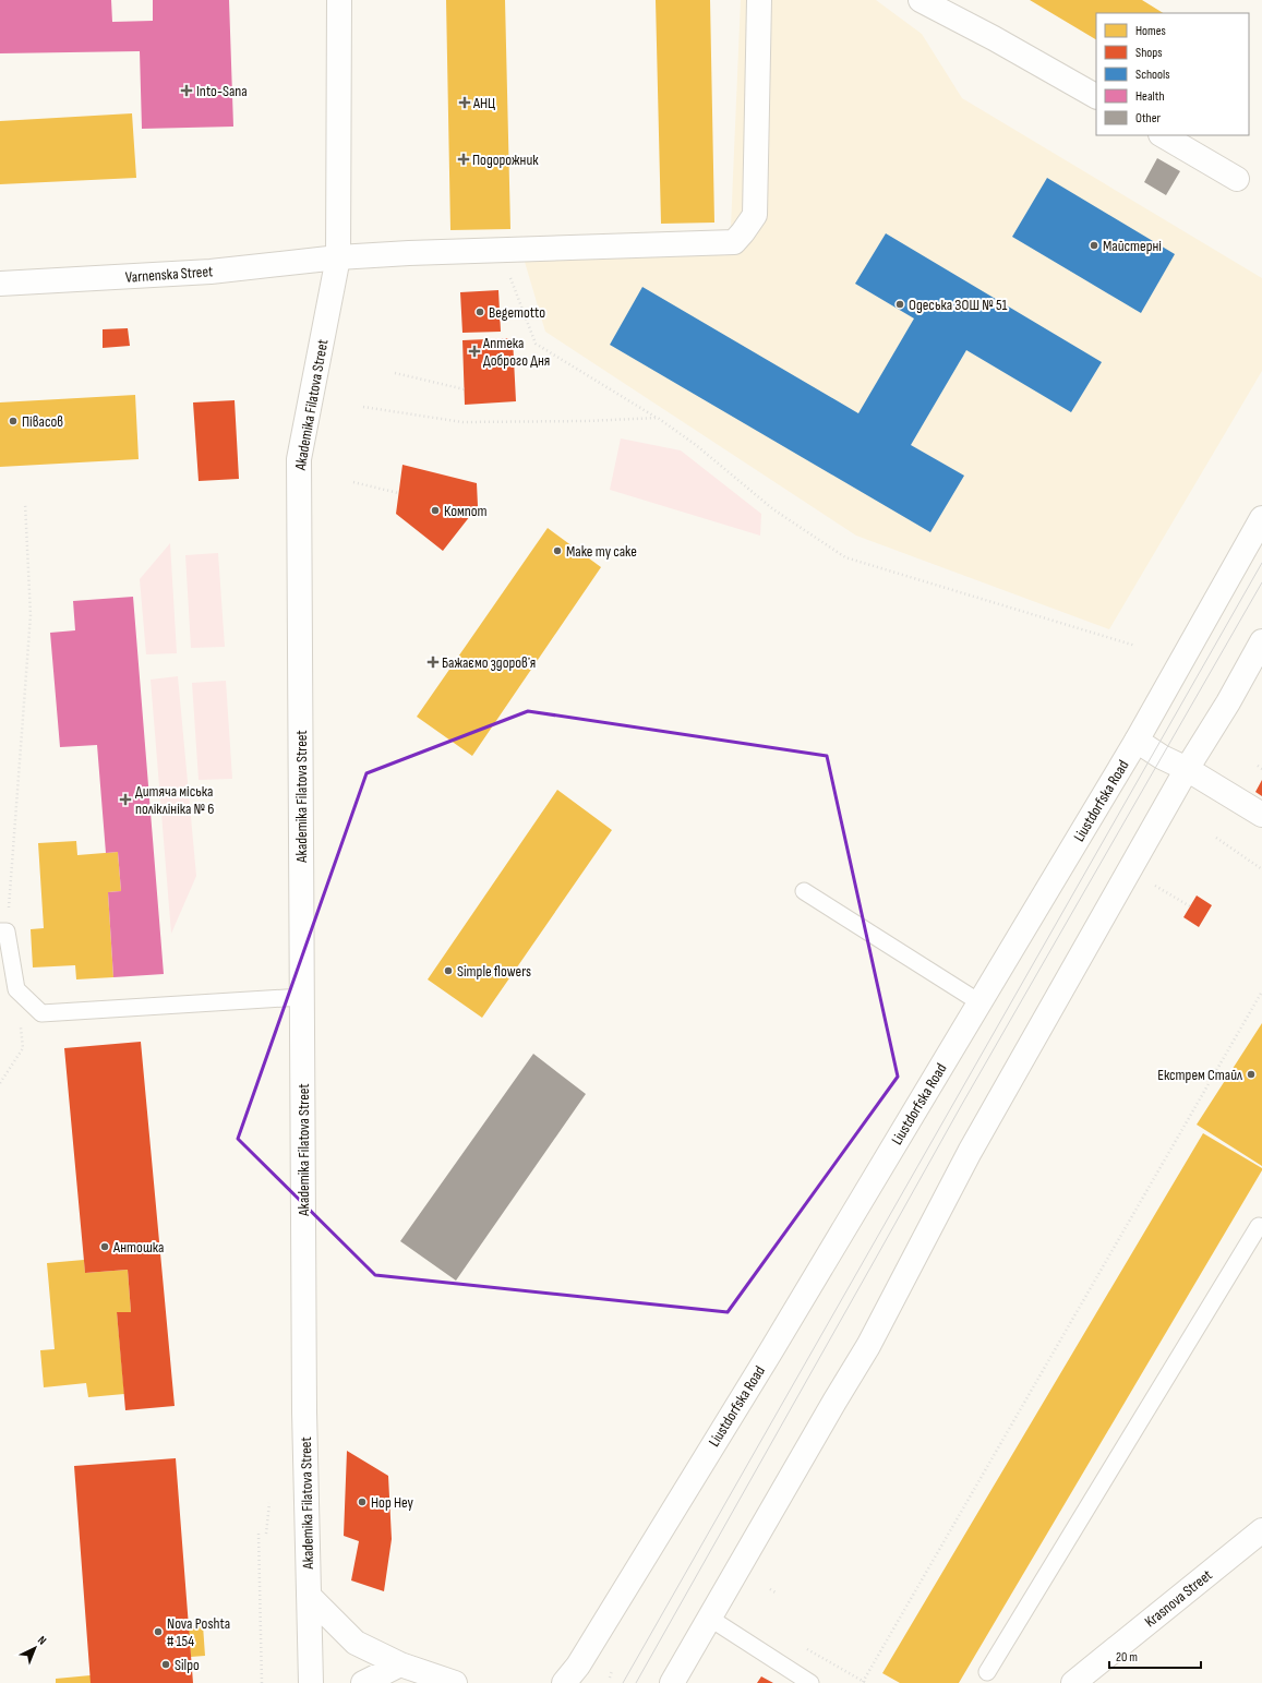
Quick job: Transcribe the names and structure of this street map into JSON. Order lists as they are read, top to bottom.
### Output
{
  "streets": {
    "main road": [
      "Varnenska Street",
      "Akademika Filatova Street",
      "Liustdorfska Road",
      "Krasnova Street"
    ]
  },
  "crossings": [
    ["Varnenska Street", "Akademika Filatova Street"]
  ],
  "places": {
    "health": [
      "Into-Sana",
      "АНЦ",
      "Подорожник",
      "Аптека Доброго Дня",
      "Бажаємо здоровʼя",
      "Дитяча міська поліклініка № 6"
    ],
    "other": [
      "Майстерні",
      "Одеська ЗОШ № 51",
      "Begemotto",
      "Півасов",
      "Компот",
      "Make my cake",
      "Simple flowers",
      "Екстрем Стайл",
      "Антошка",
      "Hop Hey",
      "Nova Poshta # 154",
      "Silpo"
    ]
  },
  "legend": [
    "Homes",
    "Shops",
    "Schools",
    "Health",
    "Other"
  ],
  "scale_bar": "20 m",
  "north": "top right"
}
